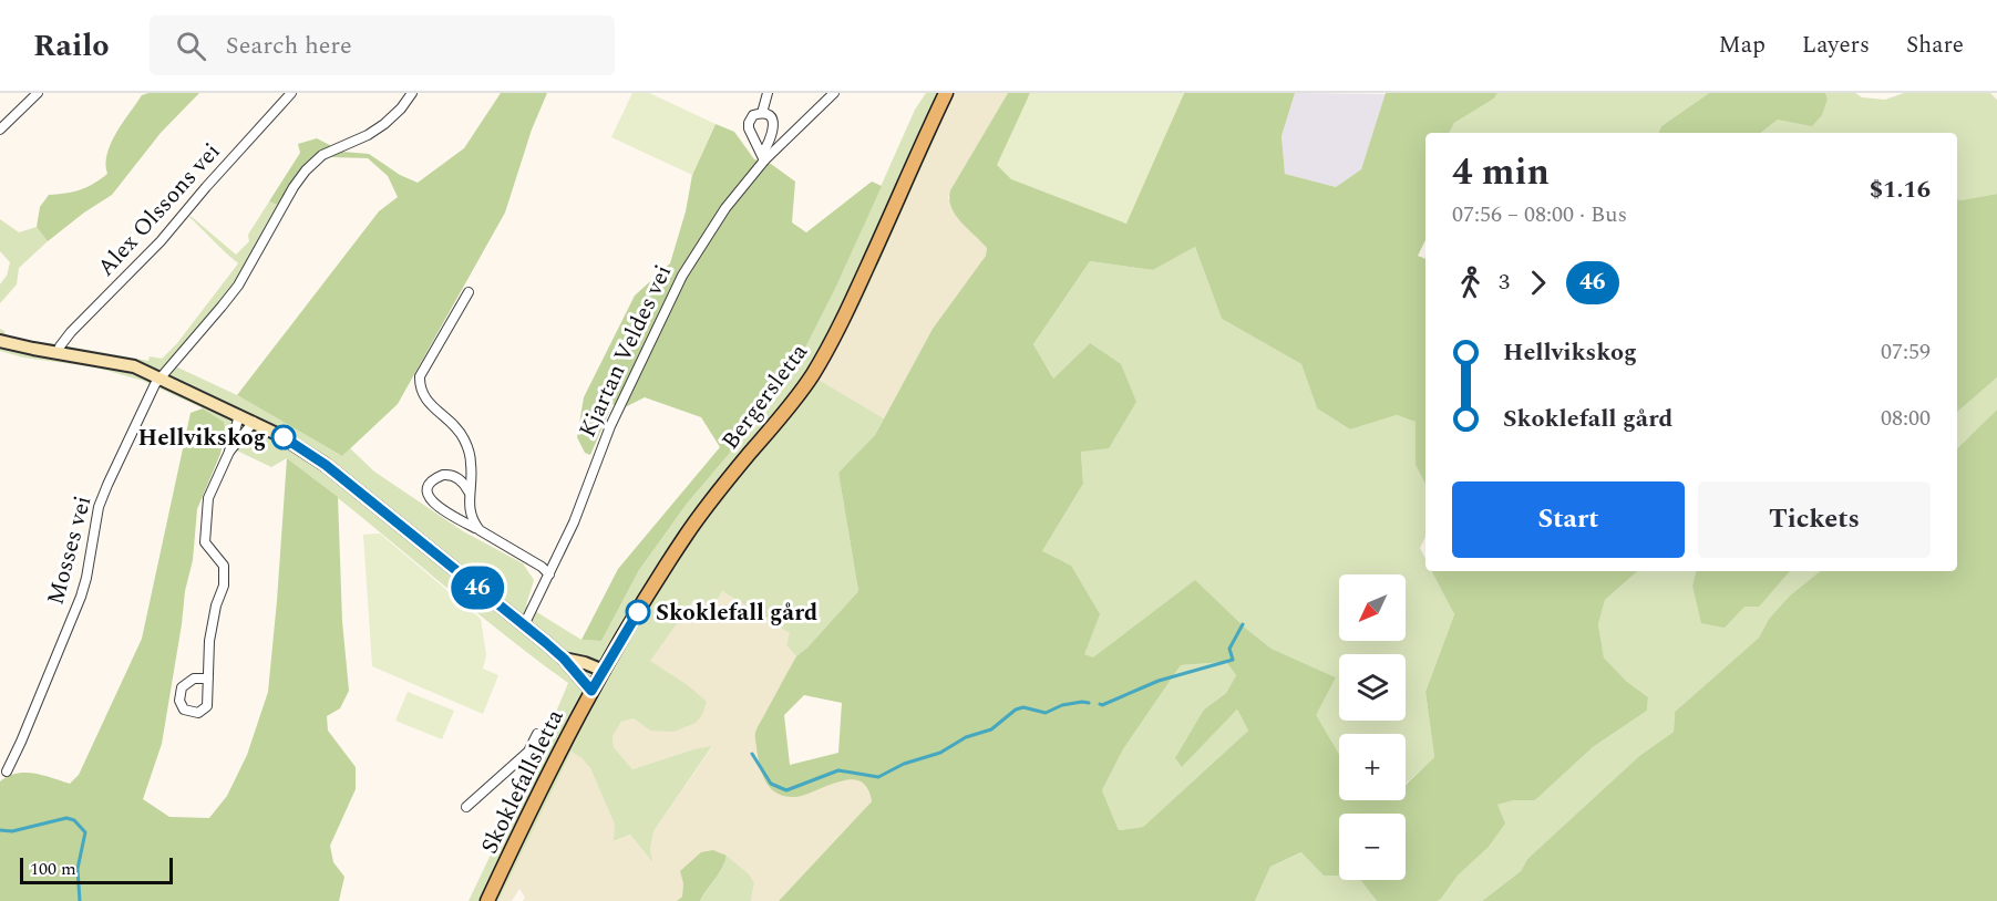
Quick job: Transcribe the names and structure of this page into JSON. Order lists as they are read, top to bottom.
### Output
{
  "streets": {
    "main road": ["Bergersletta", "Skoklefallsletta"],
    "street": ["Alex Olssons vei", "Kjartan Veldes vei", "Mosses vei"]
  },
  "crossings": [
    ["Bergersletta", "Skoklefallsletta"]
  ],
  "places": ["Hellvikskog", "Skoklefall gård"],
  "lines": ["bus line 46"],
  "scale_bar": "100 m",
  "north": "bottom left",
  "page": {
    "header": "Railo",
    "search": "Search here",
    "nav": ["Map", "Layers", "Share"],
    "on_map": "46",
    "heading": ["4 min", "07:56 – 08:00 · Bus", "$1.16"],
    "legs": ["3", "46"],
    "list": [
      {
        "name": "Hellvikskog",
        "value": "07:59"
      },
      {
        "name": "Skoklefall gård",
        "value": "08:00"
      }
    ],
    "buttons": ["Start", "Tickets"],
    "map_buttons": ["+", "−"],
    "scale": "100 m"
  }
}
